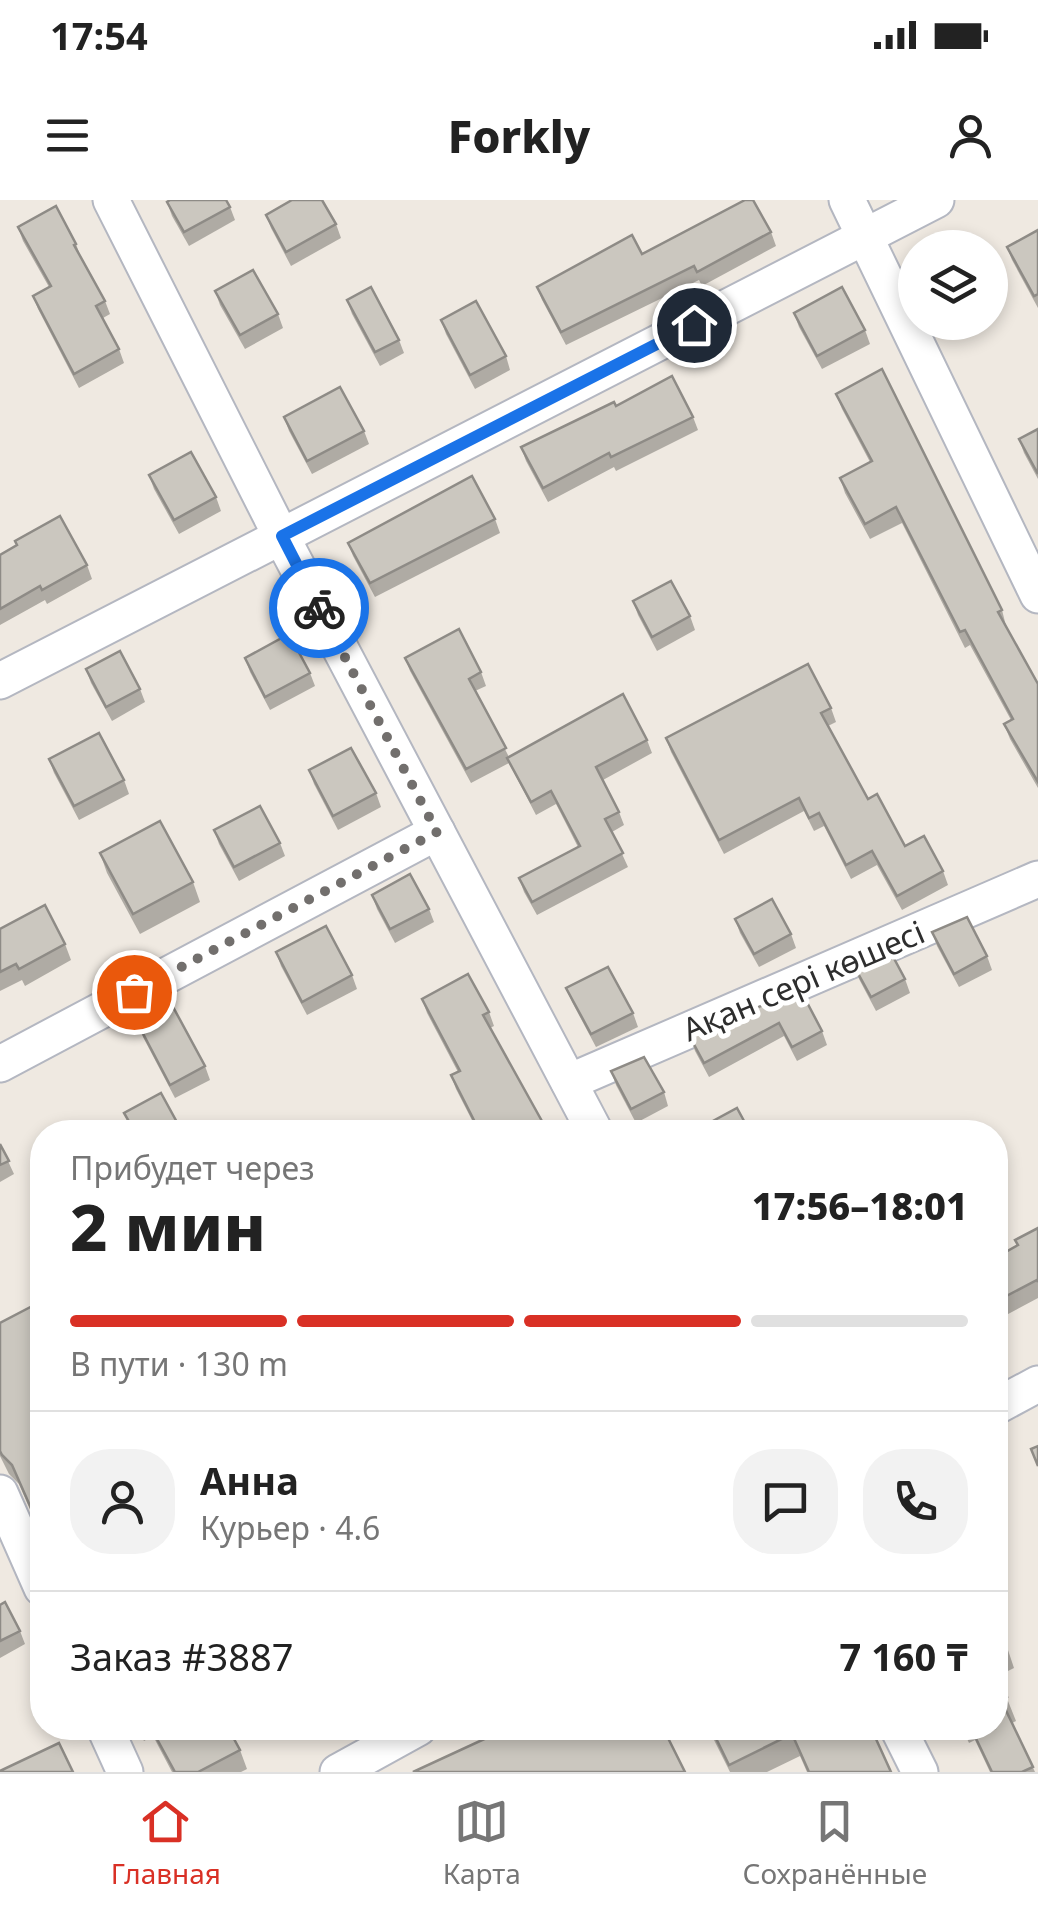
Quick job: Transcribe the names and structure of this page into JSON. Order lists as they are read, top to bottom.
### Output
{
  "streets": {
    "street": ["Ақан сері көшесі"]
  },
  "page": {
    "status": "17:54",
    "header": "Forkly",
    "heading": ["2 мин", "Прибудет через", "17:56–18:01"],
    "panel": [
      "Анна",
      "Курьер · 4.6",
      "Заказ #3887",
      "7 160 ₸"
    ],
    "bar": "В пути · 130 m",
    "tabs": ["Главная", "Карта", "Сохранённые"]
  }
}
